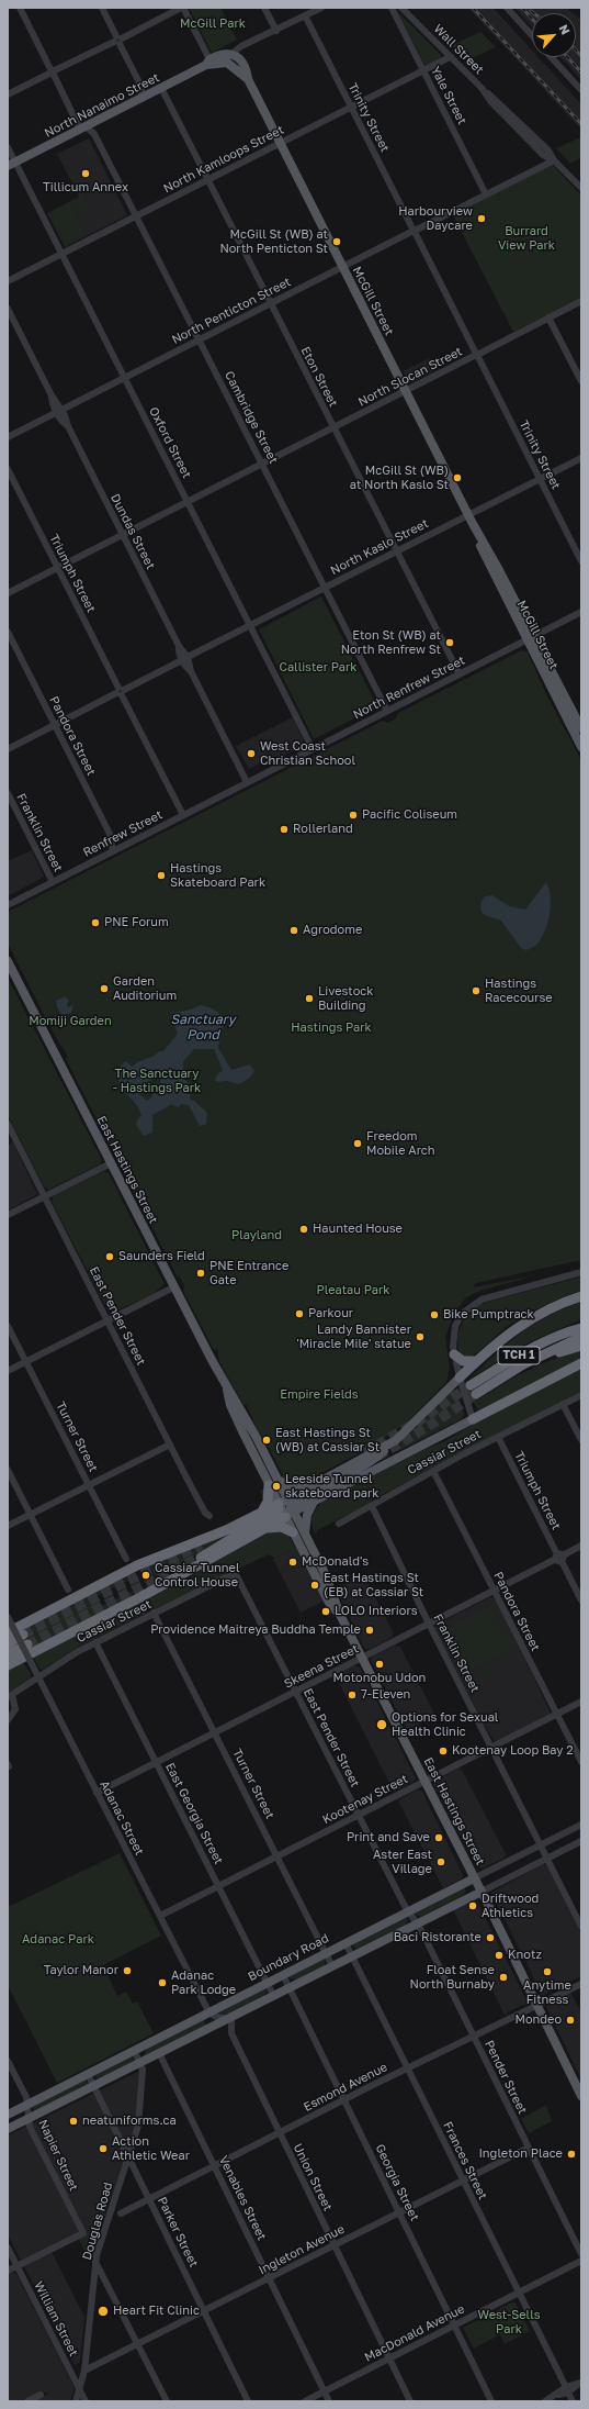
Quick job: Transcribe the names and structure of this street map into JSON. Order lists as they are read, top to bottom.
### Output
{
  "streets": {
    "highway": ["TCH 1"],
    "main road": [
      "North Nanaimo Street",
      "McGill Street",
      "East Hastings Street",
      "Boundary Road"
    ],
    "street": [
      "Wall Street",
      "Yale Street",
      "Trinity Street",
      "North Kamloops Street",
      "North Penticton Street",
      "Eton Street",
      "North Slocan Street",
      "Cambridge Street",
      "Oxford Street",
      "Dundas Street",
      "North Kaslo Street",
      "Triumph Street",
      "North Renfrew Street",
      "Pandora Street",
      "Franklin Street",
      "Renfrew Street",
      "East Pender Street",
      "Turner Street",
      "Cassiar Street",
      "Skeena Street",
      "Kootenay Street",
      "East Georgia Street",
      "Adanac Street",
      "Pender Street",
      "Esmond Avenue",
      "Napier Street",
      "Frances Street",
      "Union Street",
      "Georgia Street",
      "Venables Street",
      "Douglas Road",
      "Parker Street",
      "Ingleton Avenue",
      "William Street",
      "MacDonald Avenue"
    ]
  },
  "crossings": [
    ["Wall Street", "North Kamloops Street"],
    ["Wall Street", "North Penticton Street"],
    ["Yale Street", "North Kamloops Street"],
    ["Yale Street", "North Penticton Street"],
    ["North Nanaimo Street", "McGill Street"],
    ["North Nanaimo Street", "Eton Street"],
    ["North Nanaimo Street", "Cambridge Street"],
    ["North Nanaimo Street", "Oxford Street"],
    ["Trinity Street", "North Kamloops Street"],
    ["Trinity Street", "North Penticton Street"],
    ["Trinity Street", "North Slocan Street"],
    ["Trinity Street", "North Kaslo Street"],
    ["North Kamloops Street", "McGill Street"],
    ["North Kamloops Street", "Eton Street"],
    ["North Kamloops Street", "Cambridge Street"],
    ["North Kamloops Street", "Oxford Street"],
    ["McGill Street", "North Penticton Street"],
    ["McGill Street", "North Slocan Street"],
    ["McGill Street", "North Kaslo Street"],
    ["McGill Street", "North Renfrew Street"],
    ["North Penticton Street", "Eton Street"],
    ["North Penticton Street", "Cambridge Street"],
    ["North Penticton Street", "Oxford Street"],
    ["North Penticton Street", "Dundas Street"],
    ["Eton Street", "North Slocan Street"],
    ["Eton Street", "North Kaslo Street"],
    ["Eton Street", "North Renfrew Street"],
    ["North Slocan Street", "Cambridge Street"],
    ["North Slocan Street", "Oxford Street"],
    ["North Slocan Street", "Dundas Street"],
    ["North Slocan Street", "Triumph Street"],
    ["Cambridge Street", "North Kaslo Street"],
    ["Cambridge Street", "North Renfrew Street"],
    ["Oxford Street", "North Kaslo Street"],
    ["Oxford Street", "North Renfrew Street"],
    ["Dundas Street", "North Kaslo Street"],
    ["Dundas Street", "North Renfrew Street"],
    ["Dundas Street", "Renfrew Street"],
    ["North Kaslo Street", "Triumph Street"],
    ["North Kaslo Street", "Pandora Street"],
    ["Triumph Street", "Renfrew Street"],
    ["Triumph Street", "Cassiar Street"],
    ["Triumph Street", "Skeena Street"],
    ["North Renfrew Street", "Renfrew Street"],
    ["Pandora Street", "Renfrew Street"],
    ["Pandora Street", "Cassiar Street"],
    ["Pandora Street", "Skeena Street"],
    ["Pandora Street", "Kootenay Street"],
    ["Franklin Street", "Renfrew Street"],
    ["Franklin Street", "Cassiar Street"],
    ["Franklin Street", "Skeena Street"],
    ["Franklin Street", "Kootenay Street"],
    ["Franklin Street", "Boundary Road"],
    ["East Hastings Street", "Skeena Street"],
    ["East Hastings Street", "Kootenay Street"],
    ["East Hastings Street", "Boundary Road"],
    ["East Hastings Street", "Esmond Avenue"],
    ["East Pender Street", "Cassiar Street"],
    ["East Pender Street", "Skeena Street"],
    ["East Pender Street", "Kootenay Street"],
    ["East Pender Street", "Boundary Road"],
    ["East Pender Street", "Pender Street"],
    ["Turner Street", "Cassiar Street"],
    ["Turner Street", "Skeena Street"],
    ["Turner Street", "Kootenay Street"],
    ["Turner Street", "Boundary Road"],
    ["Cassiar Street", "East Georgia Street"],
    ["Cassiar Street", "Adanac Street"],
    ["Skeena Street", "East Georgia Street"],
    ["Skeena Street", "Adanac Street"],
    ["Kootenay Street", "East Georgia Street"],
    ["Kootenay Street", "Adanac Street"],
    ["East Georgia Street", "Boundary Road"],
    ["Adanac Street", "Boundary Road"],
    ["Boundary Road", "Pender Street"],
    ["Boundary Road", "Napier Street"],
    ["Boundary Road", "Frances Street"],
    ["Boundary Road", "Georgia Street"],
    ["Boundary Road", "Douglas Road"],
    ["Boundary Road", "Parker Street"],
    ["Pender Street", "Esmond Avenue"],
    ["Pender Street", "Ingleton Avenue"],
    ["Esmond Avenue", "Frances Street"],
    ["Esmond Avenue", "Union Street"],
    ["Esmond Avenue", "Georgia Street"],
    ["Esmond Avenue", "Venables Street"],
    ["Esmond Avenue", "Parker Street"],
    ["Napier Street", "William Street"],
    ["Frances Street", "Ingleton Avenue"],
    ["Frances Street", "MacDonald Avenue"],
    ["Union Street", "Ingleton Avenue"],
    ["Union Street", "MacDonald Avenue"],
    ["Georgia Street", "Ingleton Avenue"],
    ["Georgia Street", "MacDonald Avenue"],
    ["Venables Street", "Ingleton Avenue"],
    ["Venables Street", "MacDonald Avenue"],
    ["Douglas Road", "Parker Street"],
    ["Douglas Road", "Ingleton Avenue"],
    ["Douglas Road", "William Street"],
    ["Parker Street", "Ingleton Avenue"]
  ],
  "water": ["Sanctuary Pond"],
  "parks": [
    "McGill Park",
    "Burrard View Park",
    "Callister Park",
    "Momiji Garden",
    "Hastings Park",
    "The Sanctuary - Hastings Park",
    "Playland",
    "Pleatau Park",
    "Empire Fields",
    "Adanac Park",
    "West-Sells Park"
  ],
  "places": [
    "Tillicum Annex",
    "Harbourview Daycare",
    "McGill St (WB) at North Penticton St",
    "McGill St (WB) at North Kaslo St",
    "Eton St (WB) at North Renfrew St",
    "West Coast Christian School",
    "Pacific Coliseum",
    "Rollerland",
    "Hastings Skateboard Park",
    "PNE Forum",
    "Agrodome",
    "Garden Auditorium",
    "Hastings Racecourse",
    "Livestock Building",
    "Freedom Mobile Arch",
    "Haunted House",
    "Saunders Field",
    "PNE Entrance Gate",
    "Parkour",
    "Bike Pumptrack",
    "Landy Bannister 'Miracle Mile' statue",
    "East Hastings St (WB) at Cassiar St",
    "Leeside Tunnel skateboard park",
    "McDonald's",
    "Cassiar Tunnel Control House",
    "East Hastings St (EB) at Cassiar St",
    "LOLO Interiors",
    "Providence Maitreya Buddha Temple",
    "Motonobu Udon",
    "7-Eleven",
    "Options for Sexual Health Clinic",
    "Kootenay Loop Bay 2",
    "Print and Save",
    "Aster East Village",
    "Driftwood Athletics",
    "Baci Ristorante",
    "Knotz",
    "Taylor Manor",
    "Anytime Fitness",
    "Float Sense North Burnaby",
    "Adanac Park Lodge",
    "Mondeo",
    "neatuniforms.ca",
    "Action Athletic Wear",
    "Ingleton Place",
    "Heart Fit Clinic"
  ],
  "north": "top right"
}
